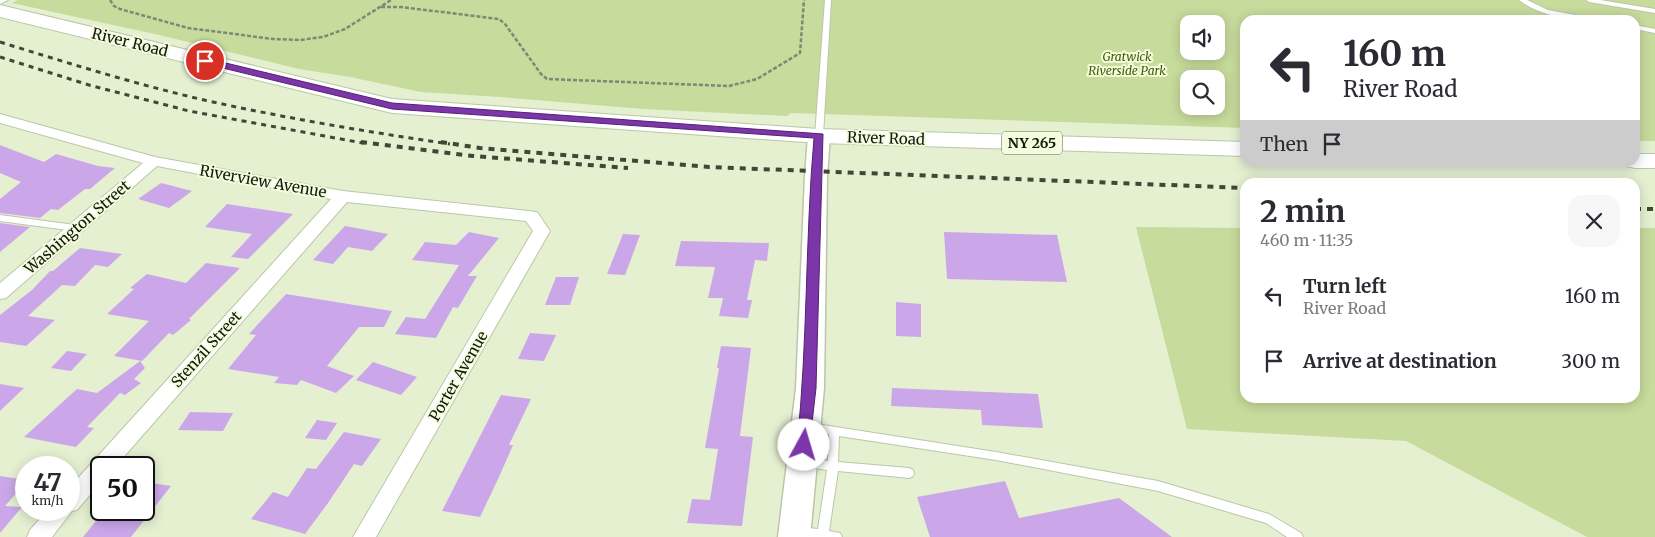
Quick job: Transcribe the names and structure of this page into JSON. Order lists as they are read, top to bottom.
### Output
{
  "streets": {
    "main road": ["River Road", "NY 265"],
    "street": [
      "Riverview Avenue",
      "Washington Street",
      "Stenzil Street",
      "Porter Avenue"
    ]
  },
  "crossings": [
    ["Riverview Avenue", "Washington Street"],
    ["Riverview Avenue", "Stenzil Street"],
    ["Riverview Avenue", "Porter Avenue"]
  ],
  "parks": ["Gratwick Riverside Park"],
  "page": {
    "turn": ["160 m", "River Road"],
    "then": "Then",
    "heading": ["2 min", "460 m · 11:35"],
    "list": [
      {
        "name": "Turn left",
        "note": "River Road",
        "value": "160 m"
      },
      {
        "name": "Arrive at destination",
        "value": "300 m"
      }
    ],
    "speed": "47 km/h",
    "limit": "50"
  }
}
